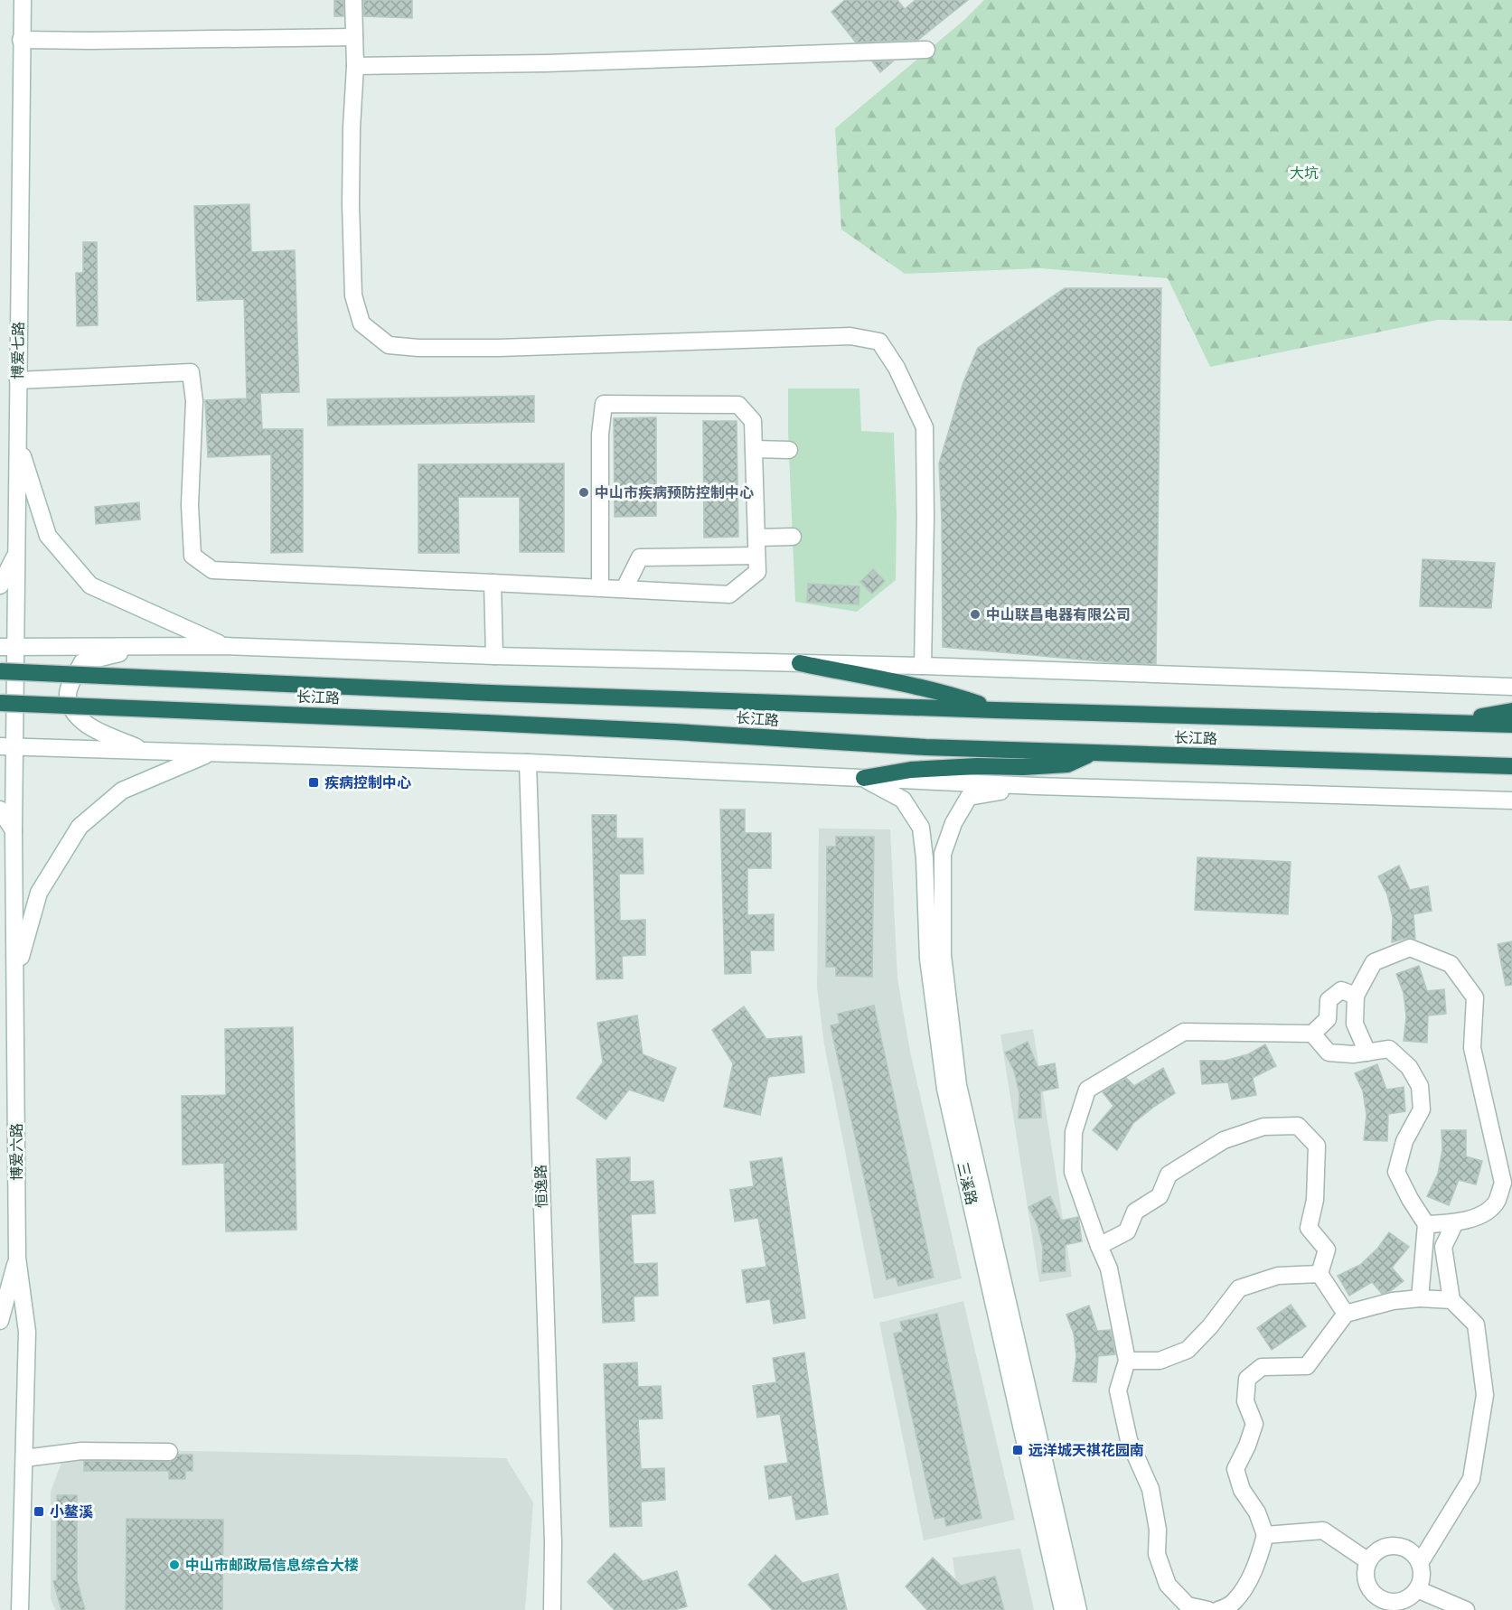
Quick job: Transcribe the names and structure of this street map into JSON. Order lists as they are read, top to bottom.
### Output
{
  "streets": {
    "highway": ["长江路"],
    "street": [
      "博爱七路",
      "博爱六路",
      "三溪路",
      "恒逸路"
    ]
  },
  "crossings": [
    ["博爱七路", "博爱六路"]
  ],
  "parks": ["大坑"],
  "places": {
    "other": ["中山市疾病预防控制中心", "中山联昌电器有限公司", "中山市邮政局信息综合大楼"],
    "transit": ["疾病控制中心", "远洋城天祺花园南", "小鳌溪"]
  }
}
